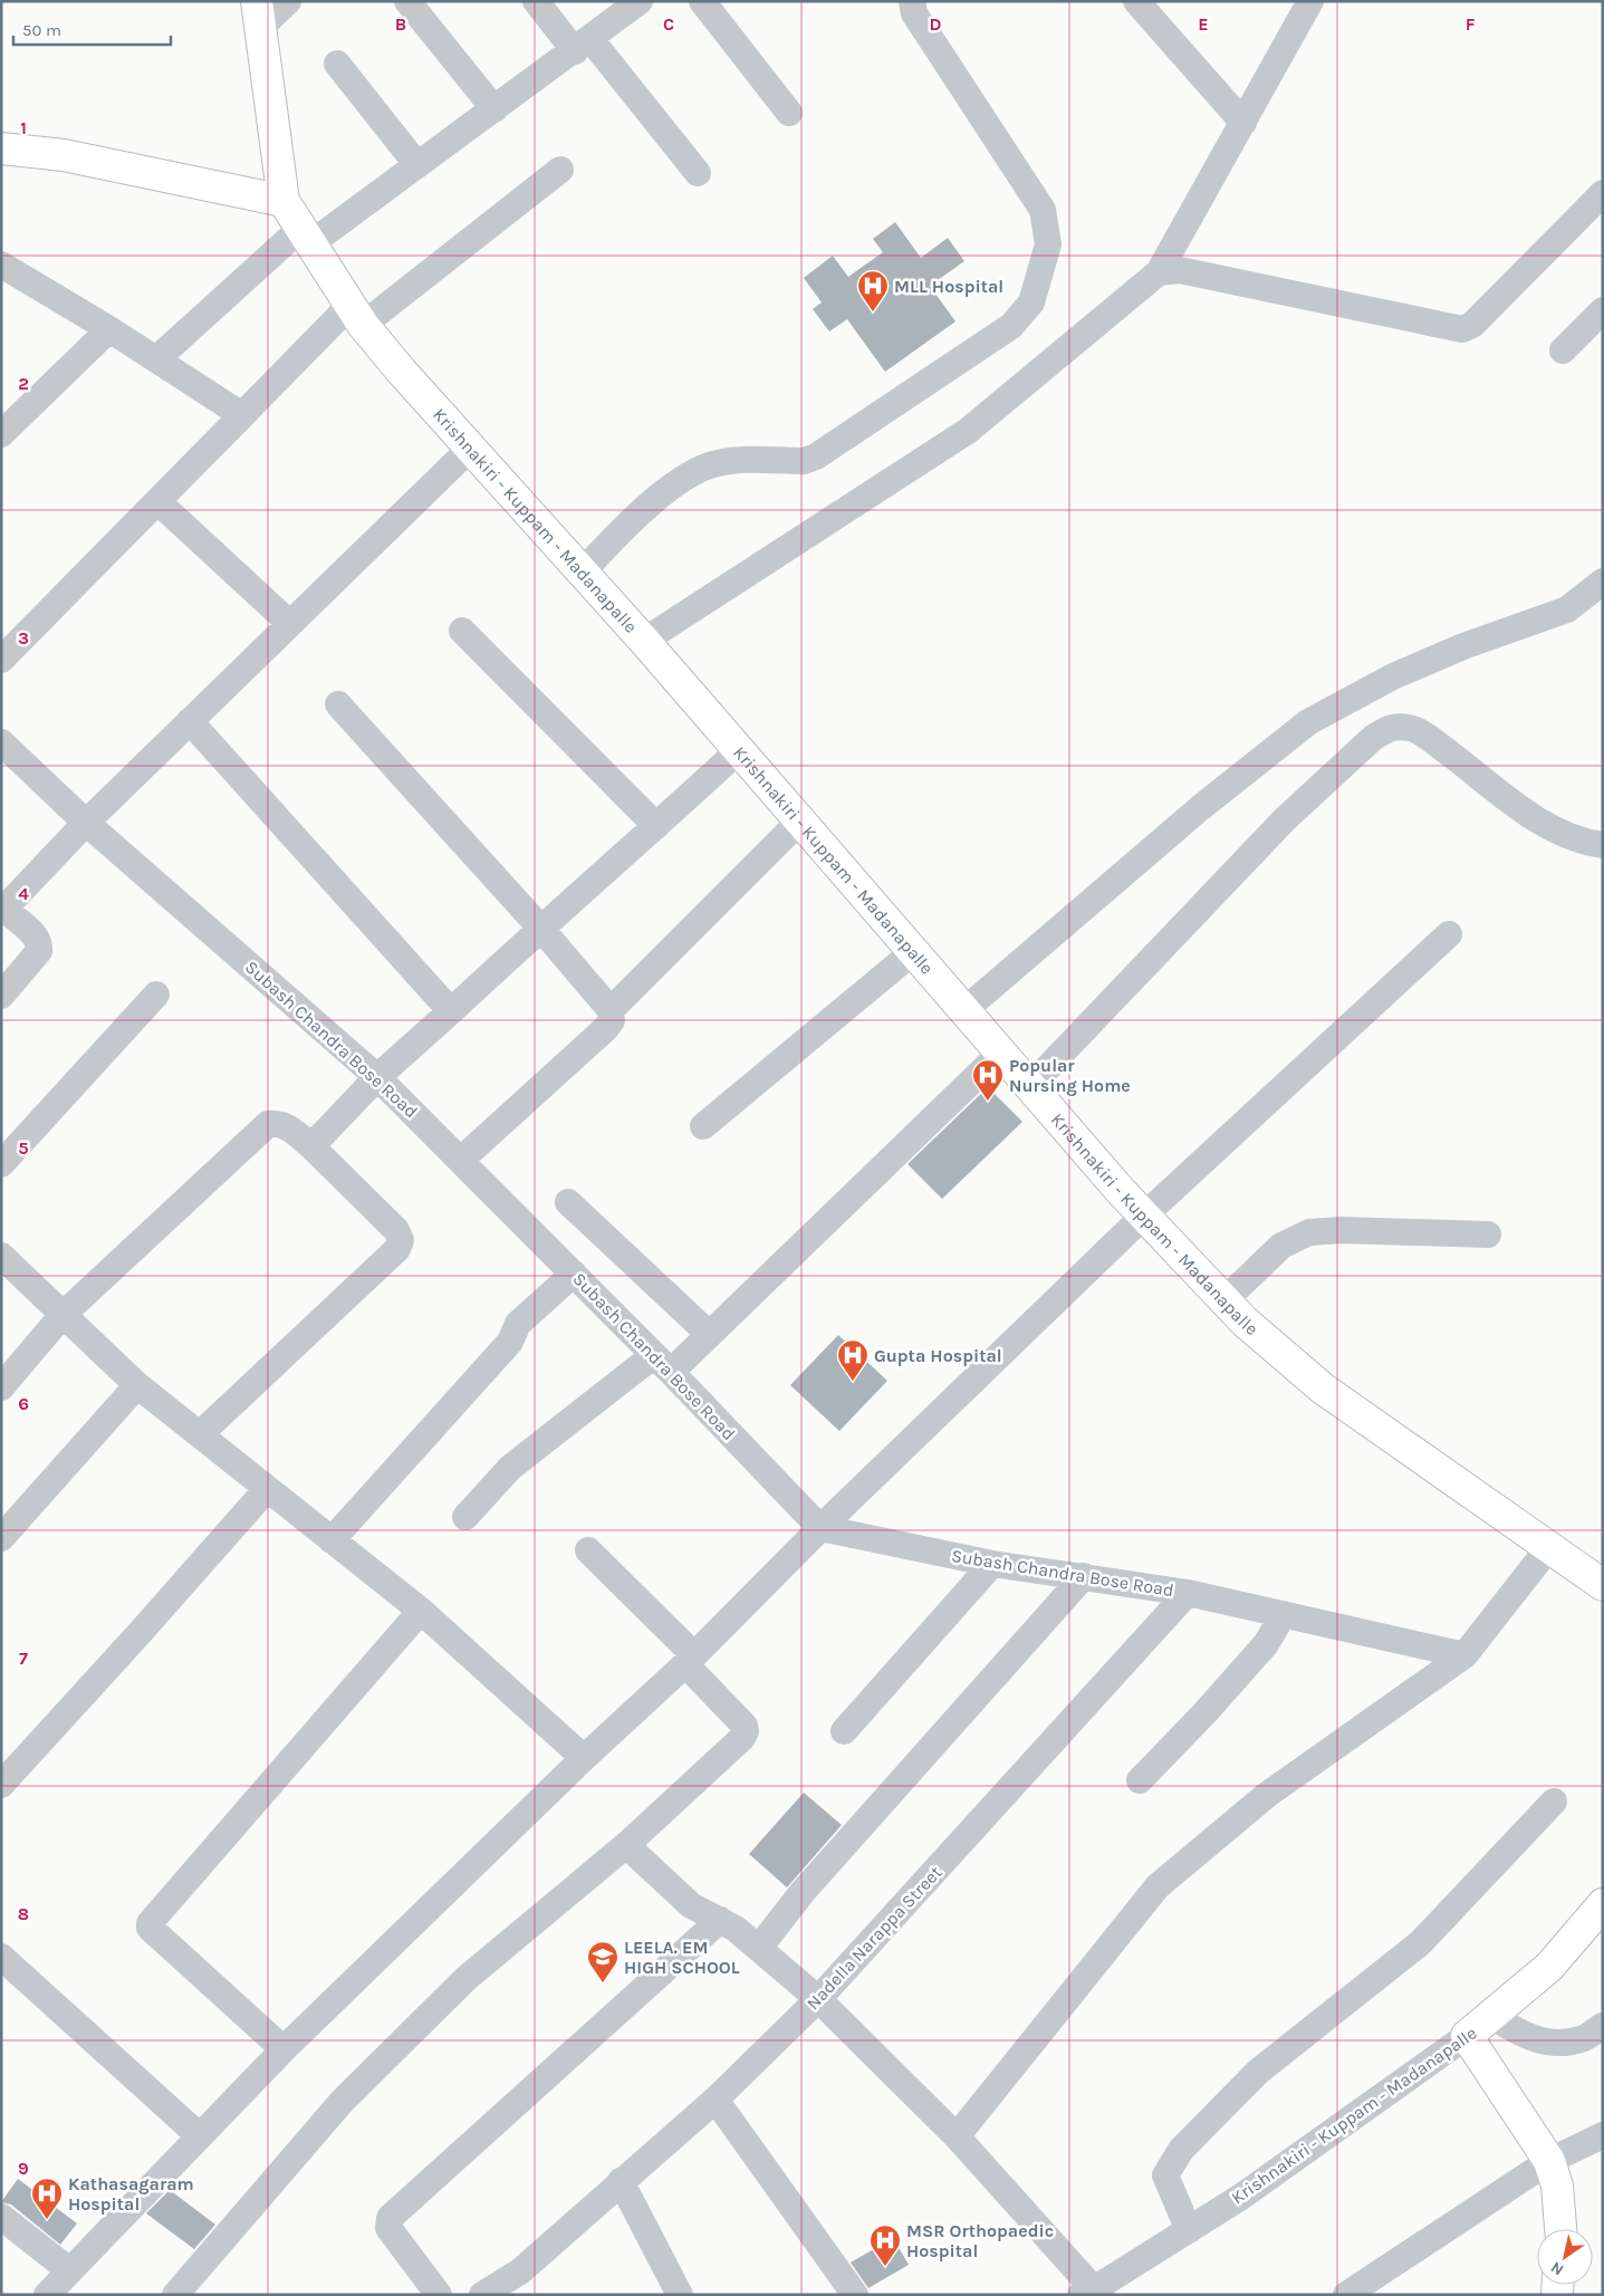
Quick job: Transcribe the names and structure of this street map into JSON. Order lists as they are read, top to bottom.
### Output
{
  "streets": {
    "main road": ["Krishnakiri - Kuppam - Madanapalle"],
    "street": ["Subash Chandra Bose Road", "Nadella Narappa Street"]
  },
  "crossings": [
    ["Subash Chandra Bose Road", "Nadella Narappa Street"]
  ],
  "places": {
    "hospital": [
      "MLL Hospital",
      "Popular Nursing Home",
      "Gupta Hospital",
      "Kathasagaram Hospital",
      "MSR Orthopaedic Hospital"
    ],
    "school or university": ["LEELA. EM HIGH SCHOOL"]
  },
  "scale_bar": "50 m",
  "north": "bottom left",
  "grid": {
    "columns": [
      "B",
      "C",
      "D",
      "E",
      "F"
    ],
    "rows": [
      "1",
      "2",
      "3",
      "4",
      "5",
      "6",
      "7",
      "8",
      "9"
    ]
  }
}
